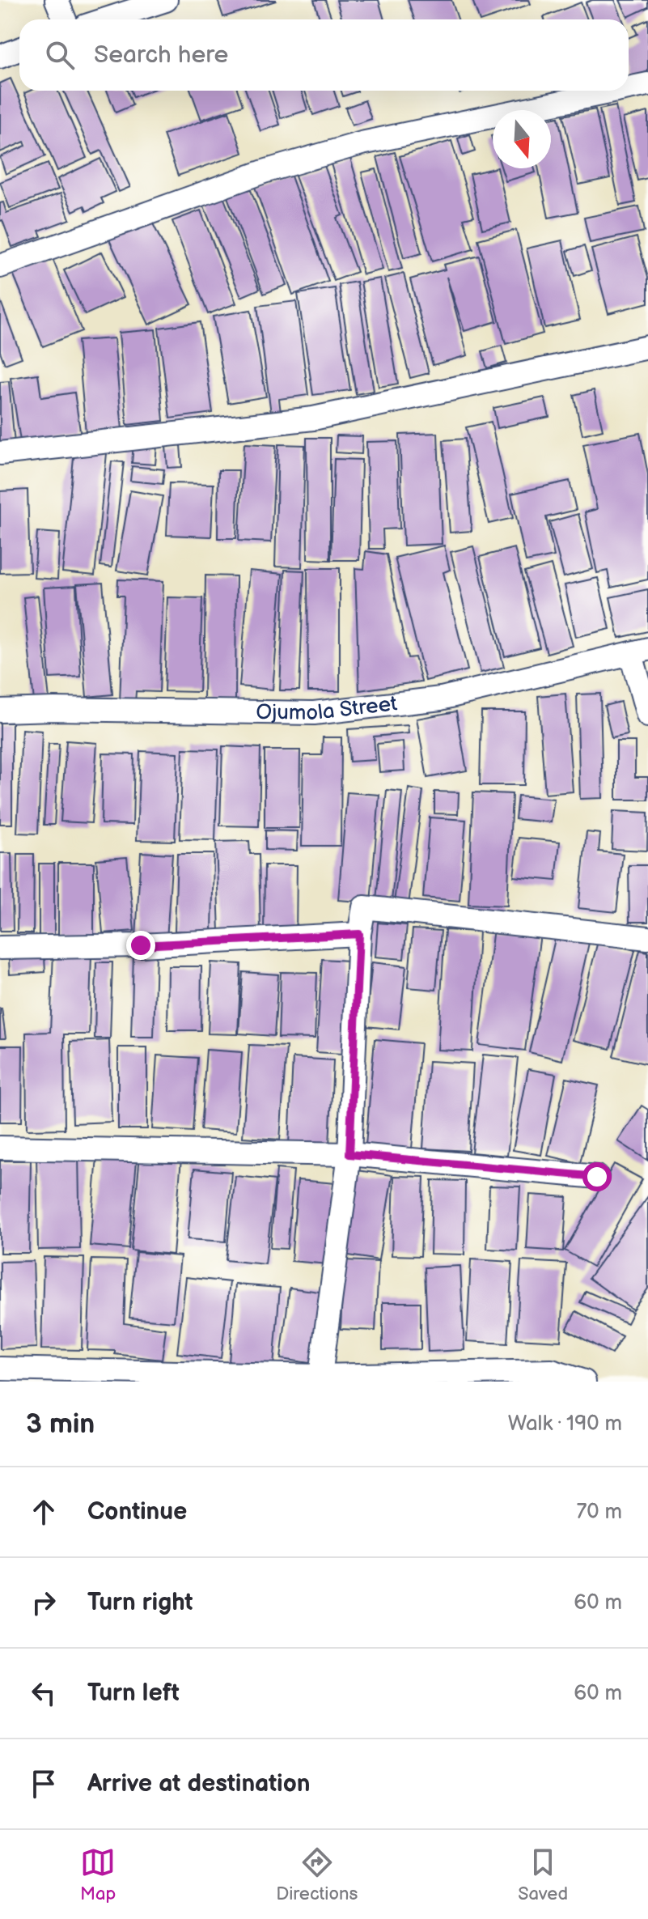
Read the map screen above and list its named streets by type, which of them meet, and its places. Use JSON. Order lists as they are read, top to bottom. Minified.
{"streets":{"street":["Ojumola Street"]},"north":"bottom","page":{"search":"Search here","heading":["3 min","Walk · 190 m"],"list":[["Continue","70 m"],["Turn right","60 m"],["Turn left","60 m"],"Arrive at destination"],"nav":["Map","Directions","Saved"]}}
